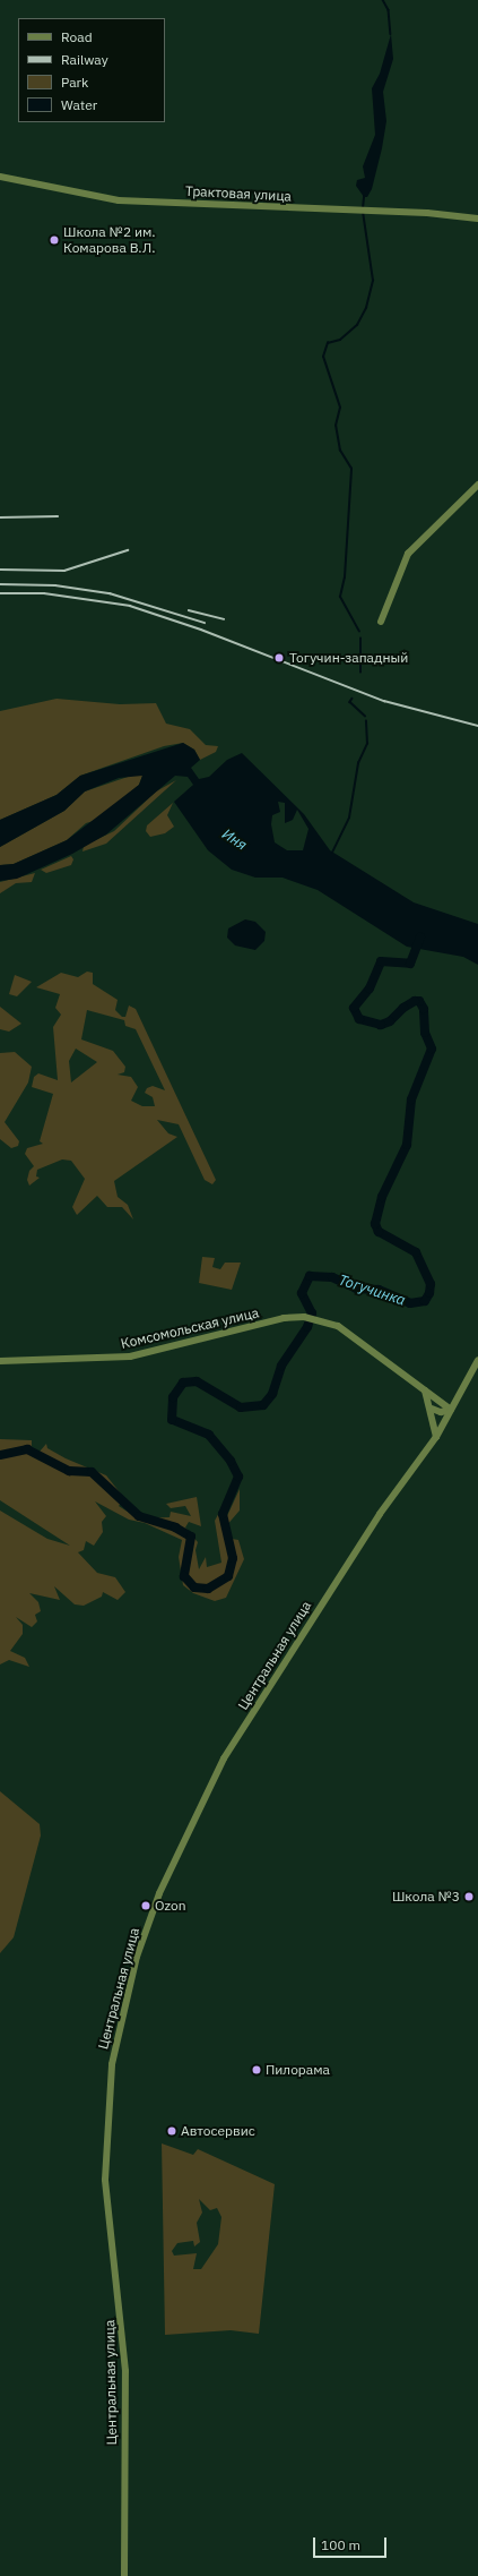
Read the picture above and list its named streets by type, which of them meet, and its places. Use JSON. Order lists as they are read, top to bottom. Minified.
{"streets":{"main road":["Трактовая улица","Комсомольская улица","Центральная улица"]},"crossings":[["Комсомольская улица","Центральная улица"]],"water":["Иня","Тогучинка"],"places":["Школа №2 им. Комарова В.Л.","Тогучин-западный","Школа №3","Ozon","Пилорама","Автосервис"],"legend":["Road","Railway","Park","Water"],"scale_bar":"100 m"}
